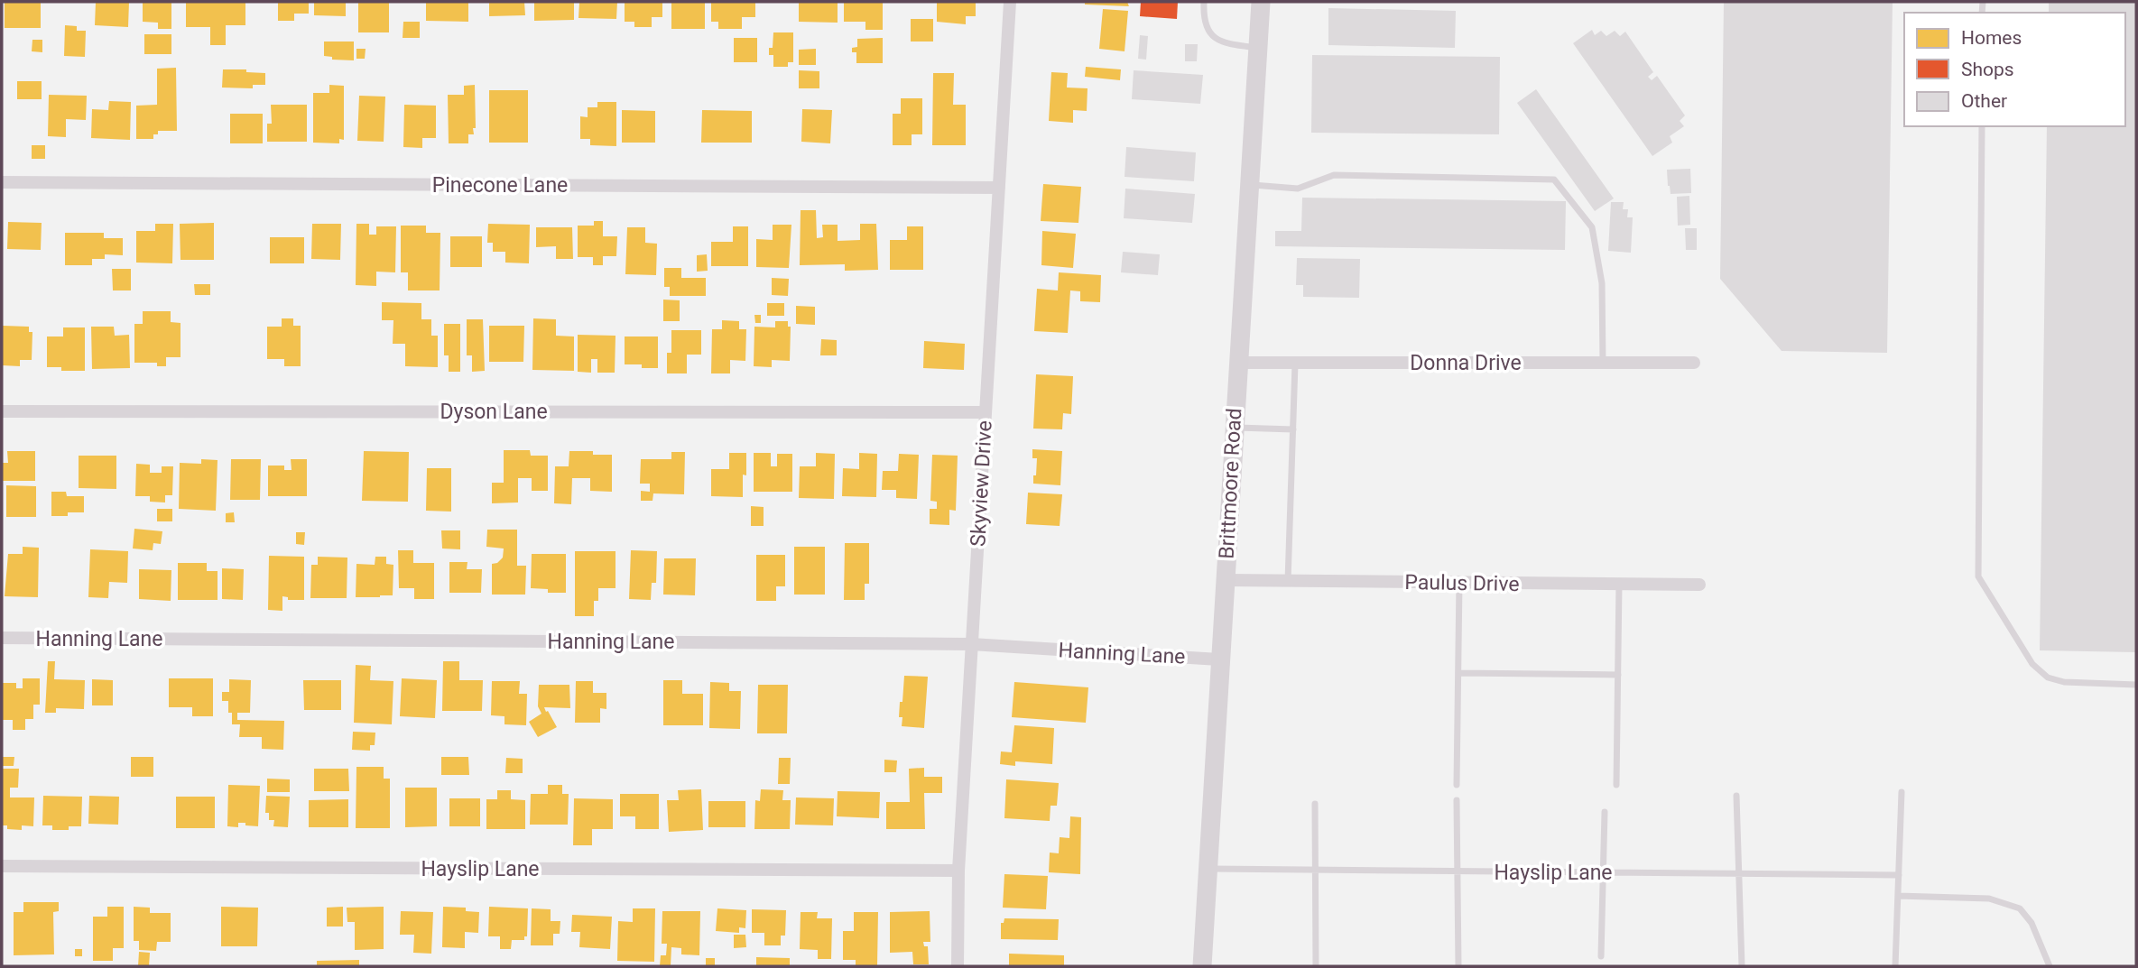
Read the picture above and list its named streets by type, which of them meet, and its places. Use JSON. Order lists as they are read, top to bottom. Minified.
{"streets":{"main road":["Brittmoore Road"],"street":["Pinecone Lane","Donna Drive","Dyson Lane","Skyview Drive","Paulus Drive","Hanning Lane","Hayslip Lane"]},"crossings":[["Pinecone Lane","Skyview Drive"],["Donna Drive","Brittmoore Road"],["Dyson Lane","Skyview Drive"],["Skyview Drive","Hanning Lane"],["Skyview Drive","Hayslip Lane"],["Brittmoore Road","Paulus Drive"],["Brittmoore Road","Hanning Lane"],["Brittmoore Road","Hayslip Lane"]],"legend":["Homes","Shops","Other"]}
